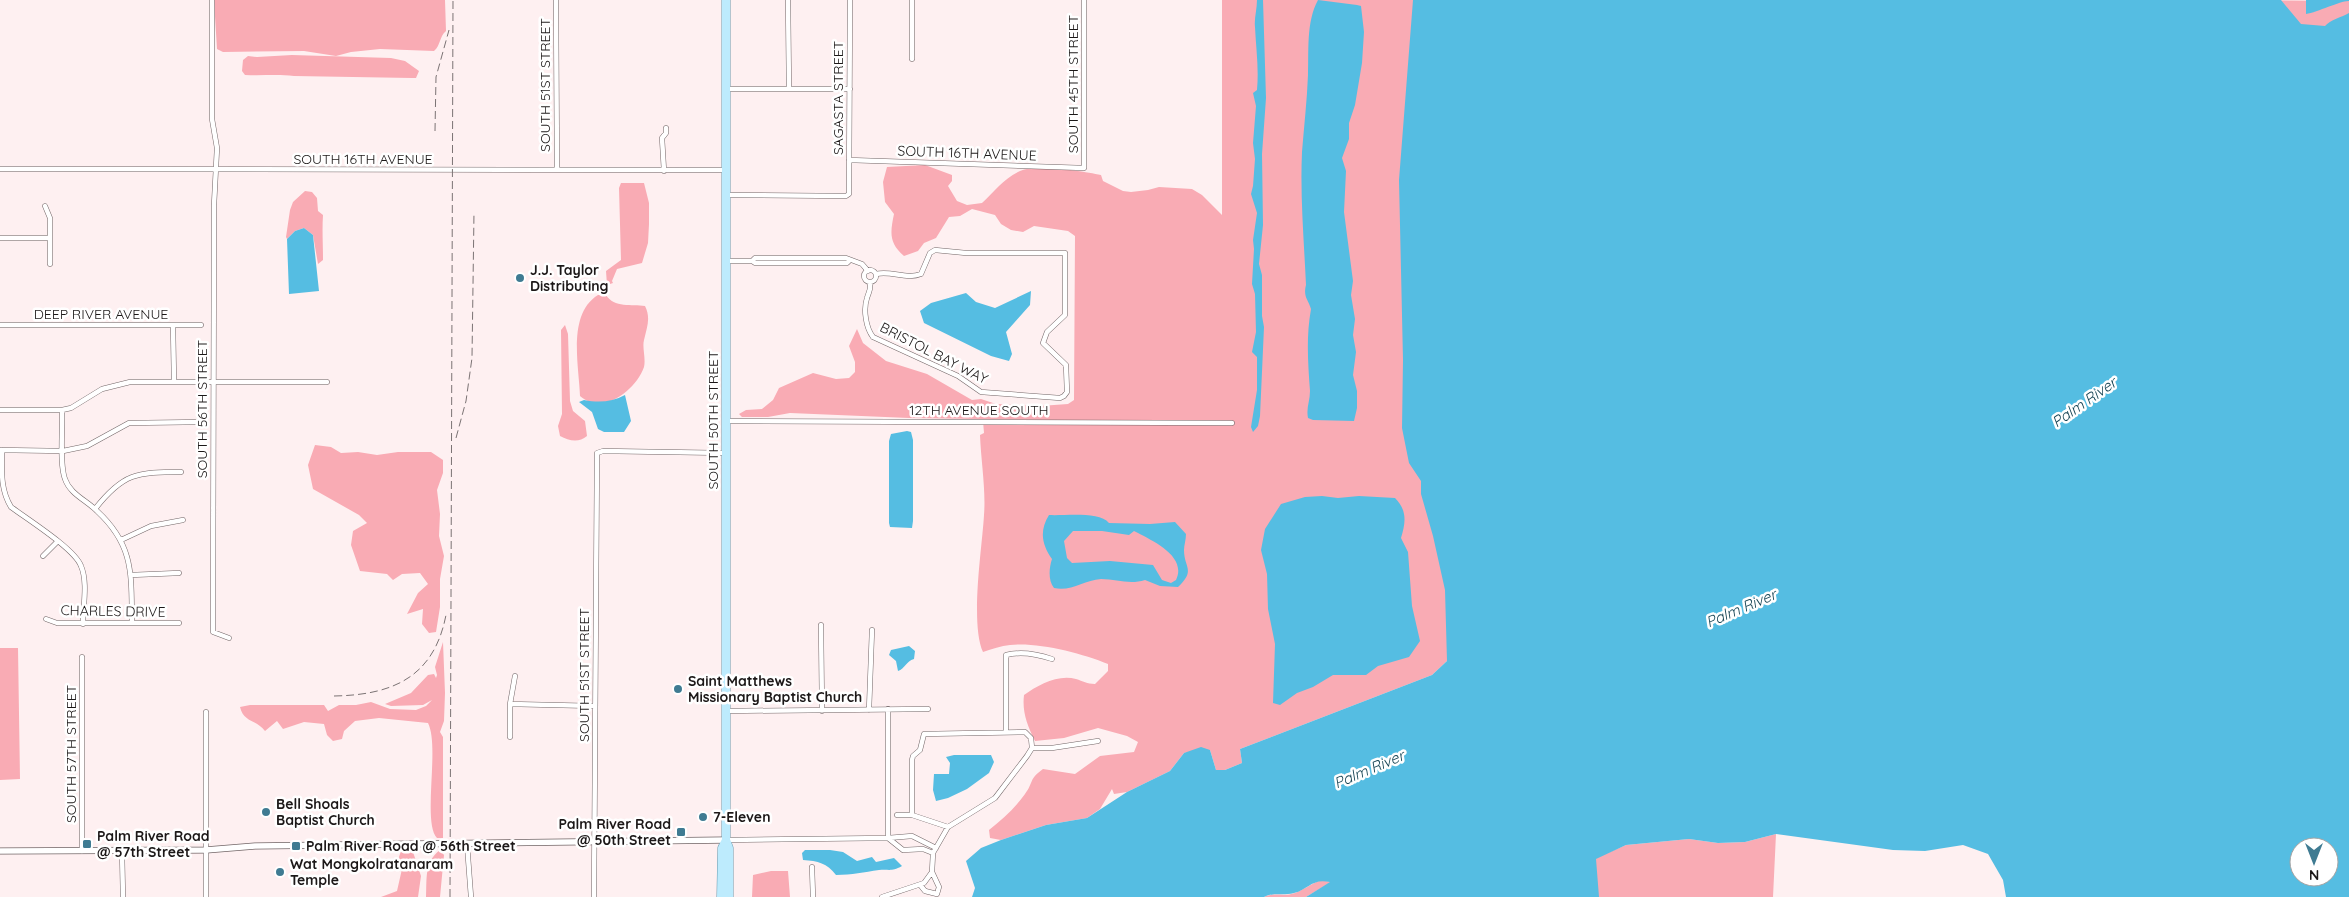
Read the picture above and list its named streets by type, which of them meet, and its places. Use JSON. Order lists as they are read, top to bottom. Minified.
{"streets":{"main road":["SOUTH 50TH STREET"],"street":["SOUTH 45TH STREET","SOUTH 51ST STREET","SAGASTA STREET","SOUTH 16TH AVENUE","DEEP RIVER AVENUE","BRISTOL BAY WAY","SOUTH 56TH STREET","12TH AVENUE SOUTH","CHARLES DRIVE","SOUTH 57TH STREET"]},"crossings":[["SOUTH 45TH STREET","SOUTH 16TH AVENUE"],["SOUTH 51ST STREET","SOUTH 16TH AVENUE"],["SOUTH 51ST STREET","SOUTH 50TH STREET"],["SAGASTA STREET","SOUTH 16TH AVENUE"],["SAGASTA STREET","SOUTH 50TH STREET"],["SOUTH 16TH AVENUE","SOUTH 56TH STREET"],["SOUTH 16TH AVENUE","SOUTH 50TH STREET"],["12TH AVENUE SOUTH","SOUTH 50TH STREET"]],"water":["Palm River"],"places":{"other":["J.J. Taylor Distributing","Saint Matthews Missionary Baptist Church","Bell Shoals Baptist Church","7-Eleven","Wat Mongkolratanaram Temple"],"transit":["Palm River Road @ 50th Street","Palm River Road @ 57th Street","Palm River Road @ 56th Street"]},"north":"bottom"}
